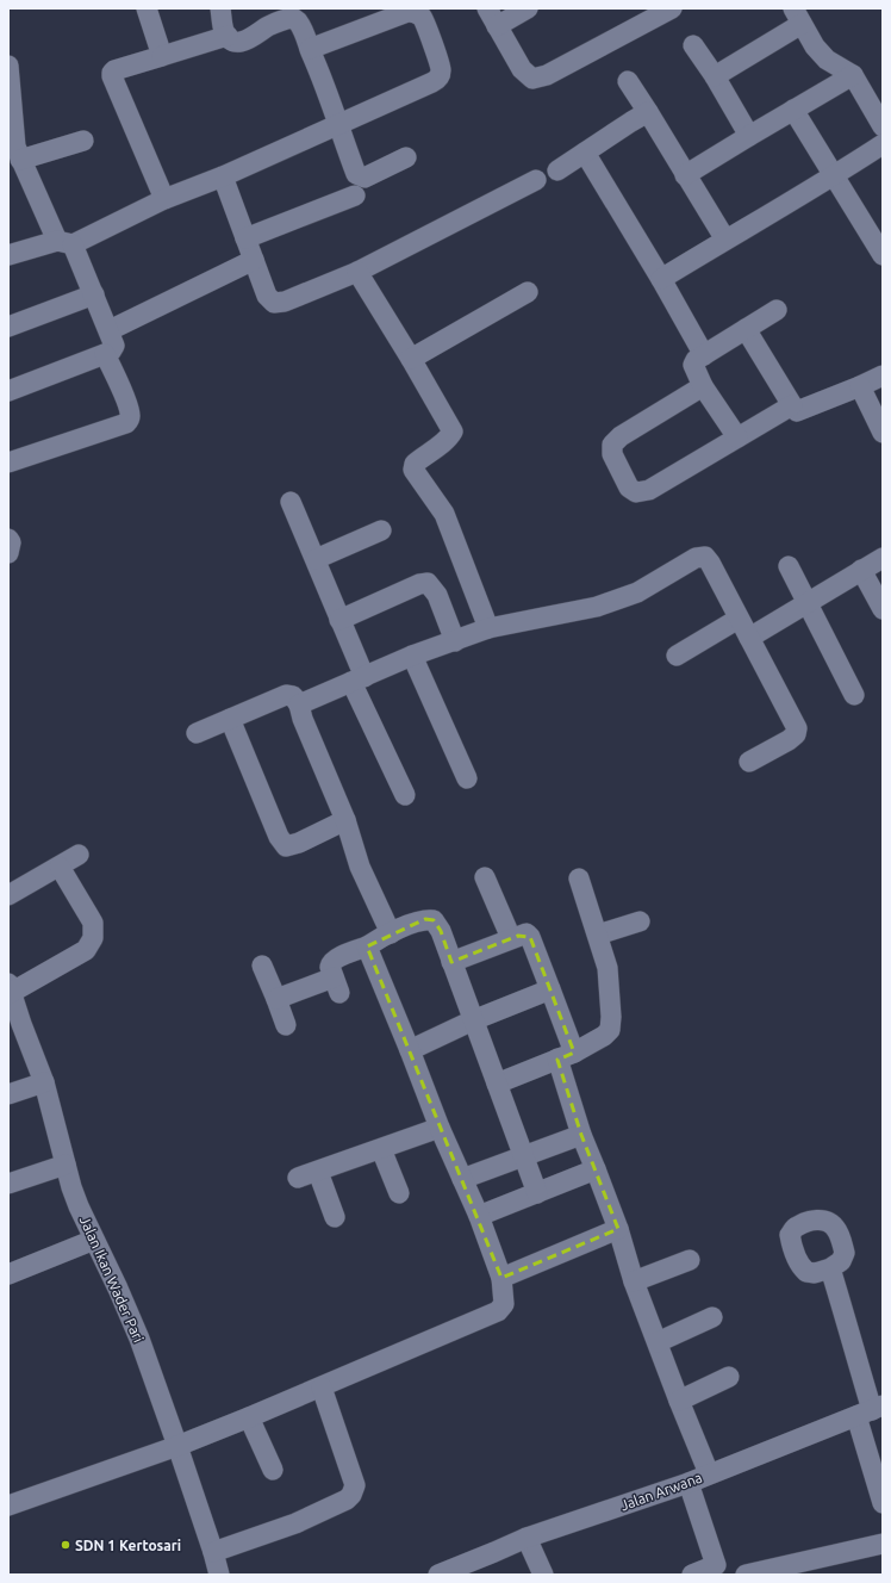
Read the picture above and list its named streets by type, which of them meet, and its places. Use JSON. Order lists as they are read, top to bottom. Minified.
{"streets":{"street":["Jalan Ikan Wader Pari","Jalan Arwana"]},"places":["SDN 1 Kertosari"]}
